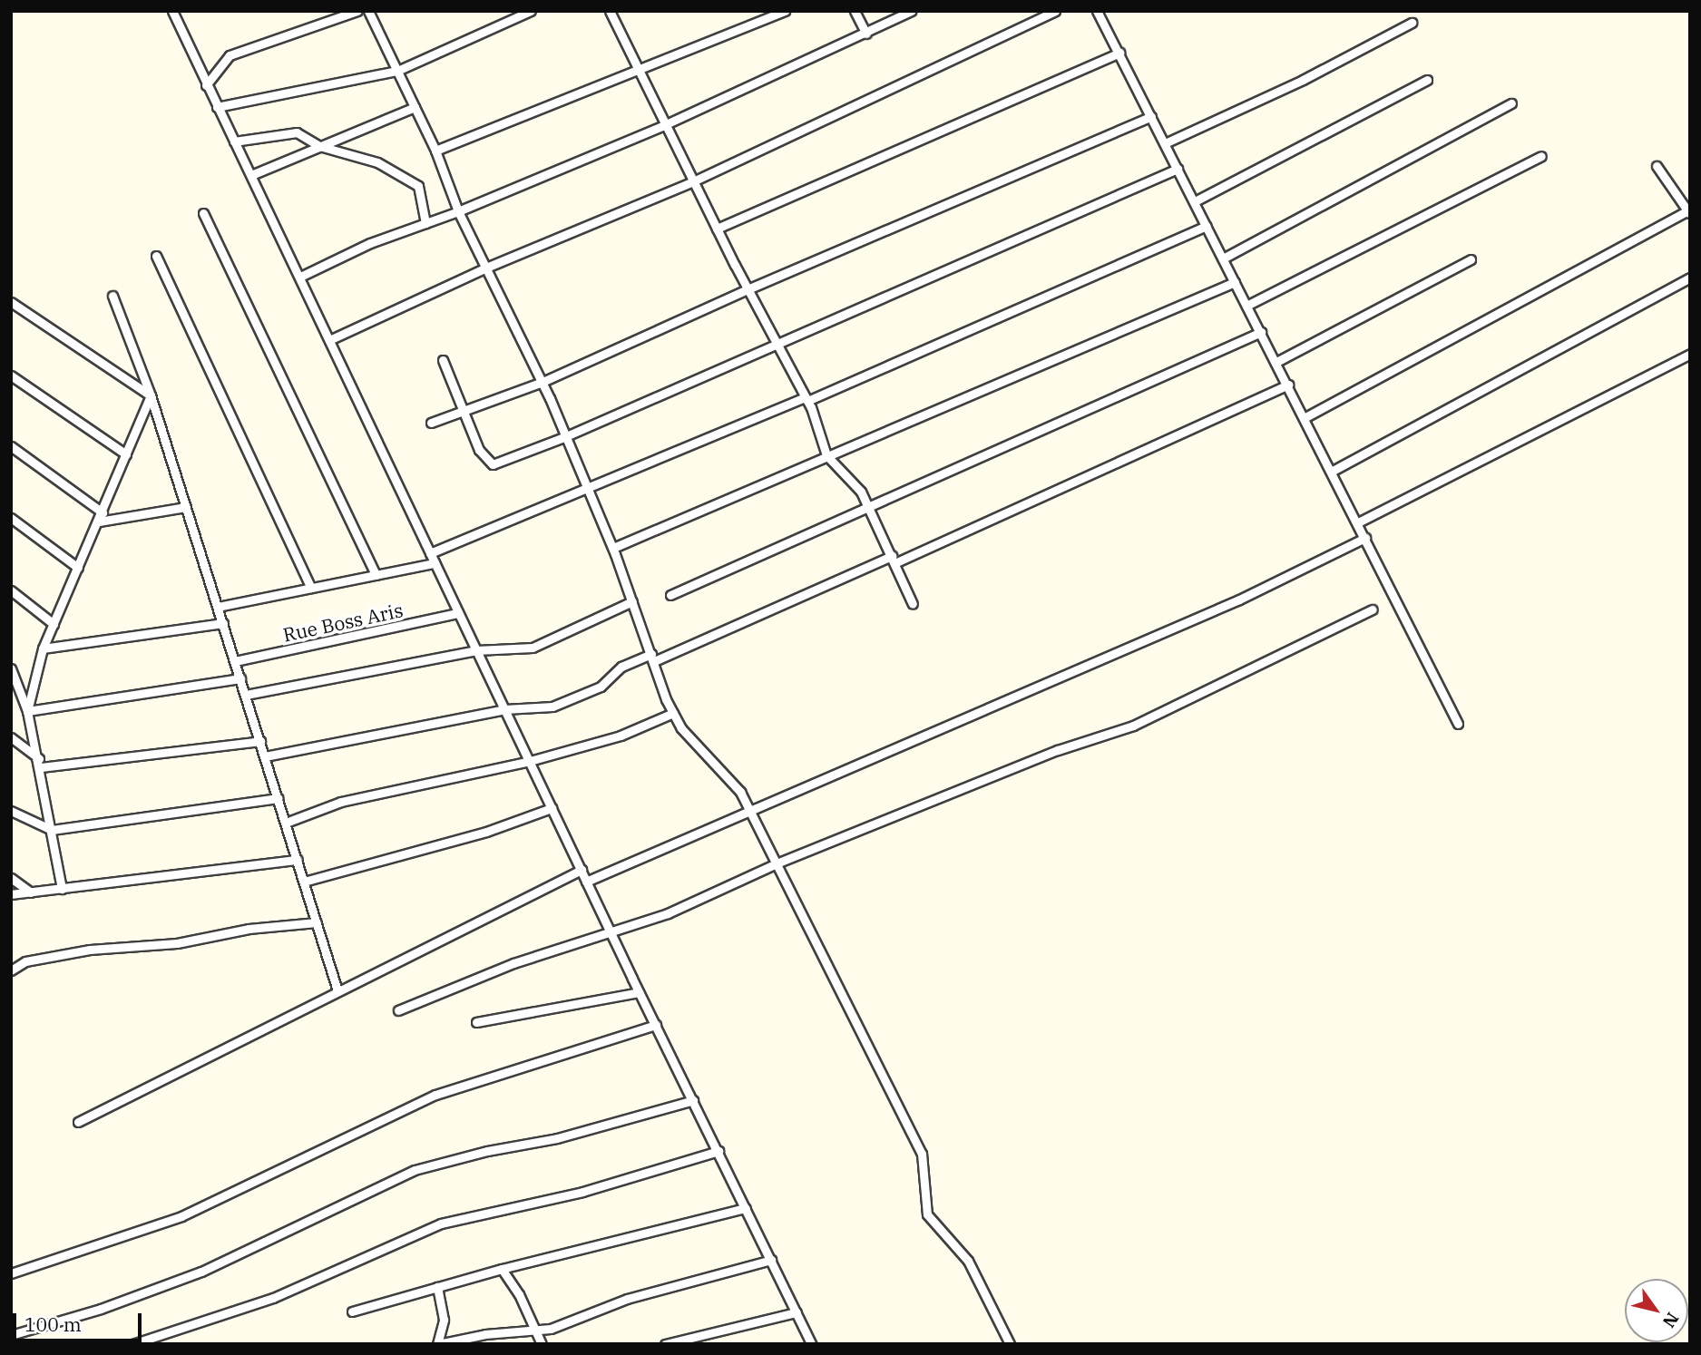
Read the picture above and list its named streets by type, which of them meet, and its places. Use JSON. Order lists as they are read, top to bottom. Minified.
{"streets":{"street":["Rue Boss Aris"]},"scale_bar":"100 m","north":"bottom right"}
